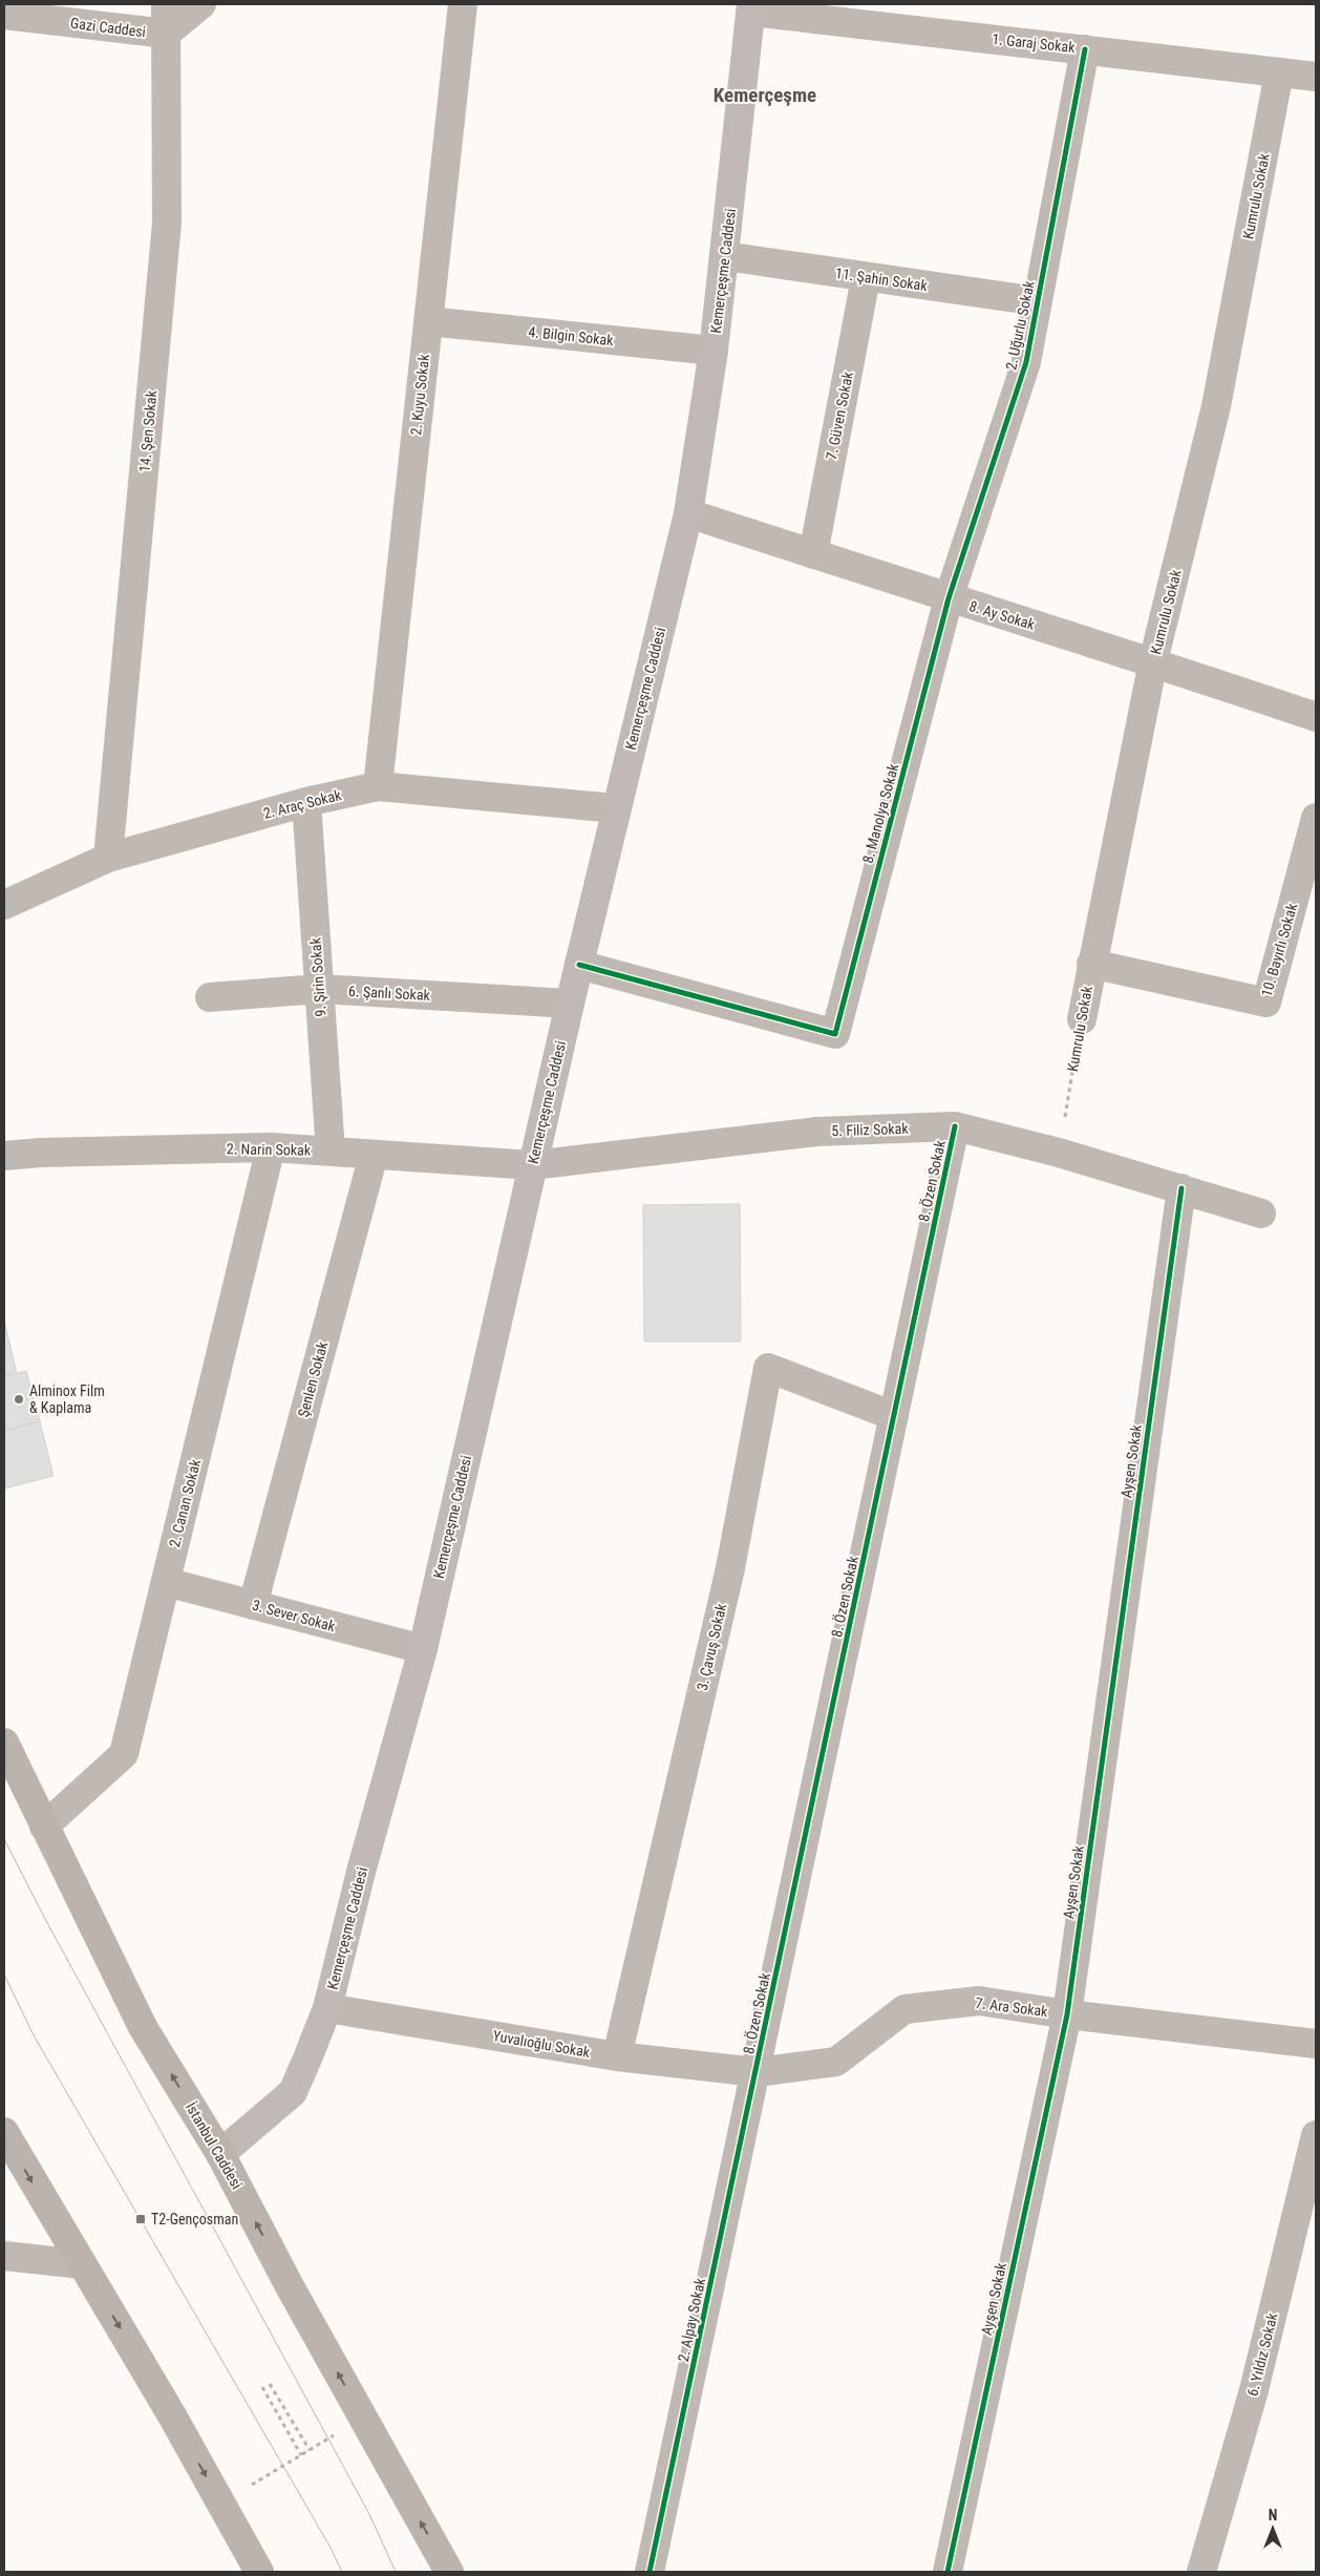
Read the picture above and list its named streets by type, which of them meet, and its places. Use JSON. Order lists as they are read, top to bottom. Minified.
{"streets":{"highway":["İstanbul Caddesi"],"main road":["Kemerçeşme Caddesi"],"street":["Gazi Caddesi","1. Garaj Sokak","Kumrulu Sokak","11. Şahin Sokak","2. Uğurlu Sokak","4. Bilgin Sokak","2. Kuyu Sokak","7. Güven Sokak","14. Şen Sokak","8. Ay Sokak","2. Araç Sokak","8. Manolya Sokak","10. Bayırlı Sokak","9. Şirin Sokak","6. Şanlı Sokak","5. Filiz Sokak","2. Narin Sokak","8. Özen Sokak","Şenlen Sokak","Ayşen Sokak","2. Canan Sokak","3. Sever Sokak","3. Çavuş Sokak","7. Ara Sokak","Yuvalıoğlu Sokak","2. Alpay Sokak","6. Yıldız Sokak"]},"crossings":[["Gazi Caddesi","14. Şen Sokak"],["1. Garaj Sokak","Kumrulu Sokak"],["1. Garaj Sokak","Kemerçeşme Caddesi"],["1. Garaj Sokak","2. Uğurlu Sokak"],["Kumrulu Sokak","8. Ay Sokak"],["Kumrulu Sokak","10. Bayırlı Sokak"],["Kumrulu Sokak","5. Filiz Sokak"],["Kemerçeşme Caddesi","11. Şahin Sokak"],["Kemerçeşme Caddesi","4. Bilgin Sokak"],["Kemerçeşme Caddesi","8. Ay Sokak"],["Kemerçeşme Caddesi","2. Araç Sokak"],["Kemerçeşme Caddesi","8. Manolya Sokak"],["Kemerçeşme Caddesi","6. Şanlı Sokak"],["Kemerçeşme Caddesi","5. Filiz Sokak"],["Kemerçeşme Caddesi","2. Narin Sokak"],["Kemerçeşme Caddesi","3. Sever Sokak"],["Kemerçeşme Caddesi","Yuvalıoğlu Sokak"],["Kemerçeşme Caddesi","İstanbul Caddesi"],["11. Şahin Sokak","2. Uğurlu Sokak"],["11. Şahin Sokak","7. Güven Sokak"],["2. Uğurlu Sokak","8. Ay Sokak"],["2. Uğurlu Sokak","8. Manolya Sokak"],["4. Bilgin Sokak","2. Kuyu Sokak"],["2. Kuyu Sokak","2. Araç Sokak"],["7. Güven Sokak","8. Ay Sokak"],["14. Şen Sokak","2. Araç Sokak"],["8. Ay Sokak","8. Manolya Sokak"],["2. Araç Sokak","9. Şirin Sokak"],["9. Şirin Sokak","6. Şanlı Sokak"],["9. Şirin Sokak","2. Narin Sokak"],["5. Filiz Sokak","2. Narin Sokak"],["5. Filiz Sokak","8. Özen Sokak"],["5. Filiz Sokak","Ayşen Sokak"],["2. Narin Sokak","Şenlen Sokak"],["2. Narin Sokak","2. Canan Sokak"],["8. Özen Sokak","3. Çavuş Sokak"],["8. Özen Sokak","7. Ara Sokak"],["8. Özen Sokak","Yuvalıoğlu Sokak"],["8. Özen Sokak","2. Alpay Sokak"],["Şenlen Sokak","3. Sever Sokak"],["Ayşen Sokak","7. Ara Sokak"],["2. Canan Sokak","3. Sever Sokak"],["2. Canan Sokak","İstanbul Caddesi"],["3. Çavuş Sokak","Yuvalıoğlu Sokak"],["7. Ara Sokak","Yuvalıoğlu Sokak"],["7. Ara Sokak","2. Alpay Sokak"],["Yuvalıoğlu Sokak","2. Alpay Sokak"]],"districts":["Kemerçeşme"],"places":{"other":["Alminox Film & Kaplama"],"transit":["T2-Gençosman"]},"north":"top"}
